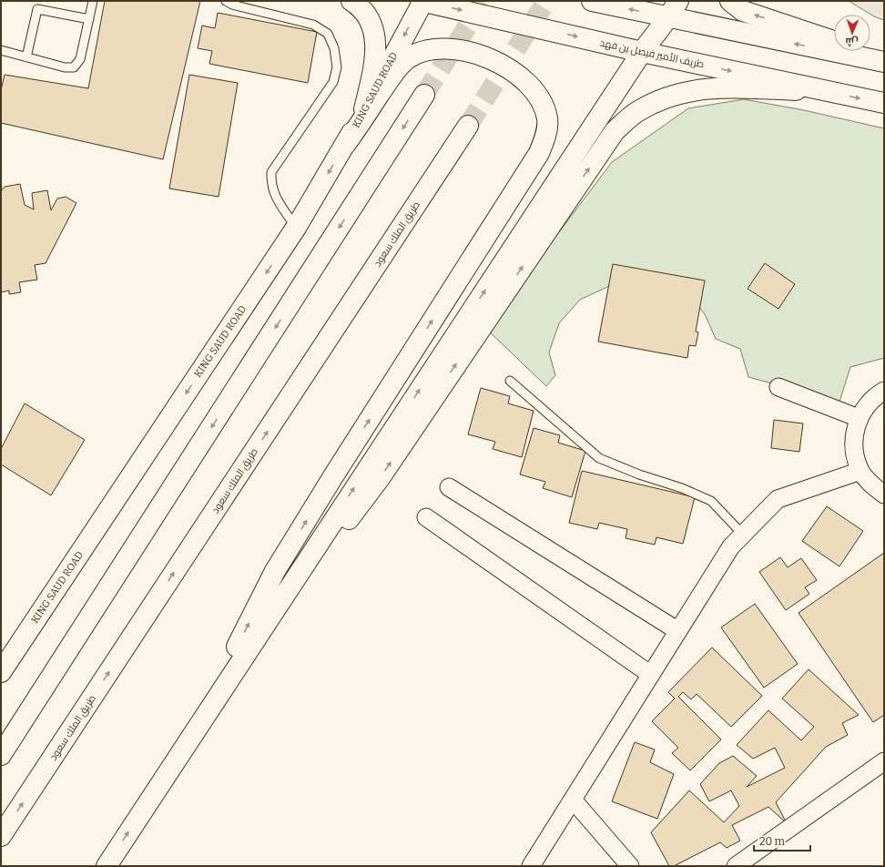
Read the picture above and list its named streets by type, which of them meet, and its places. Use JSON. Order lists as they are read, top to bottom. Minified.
{"streets":{"main road":["طريف الأمير فيصل بن فهد","KING SAUD ROAD","طريق الملك سعود"]},"crossings":[["طريف الأمير فيصل بن فهد","KING SAUD ROAD"]],"scale_bar":"20 m","north":"bottom"}
